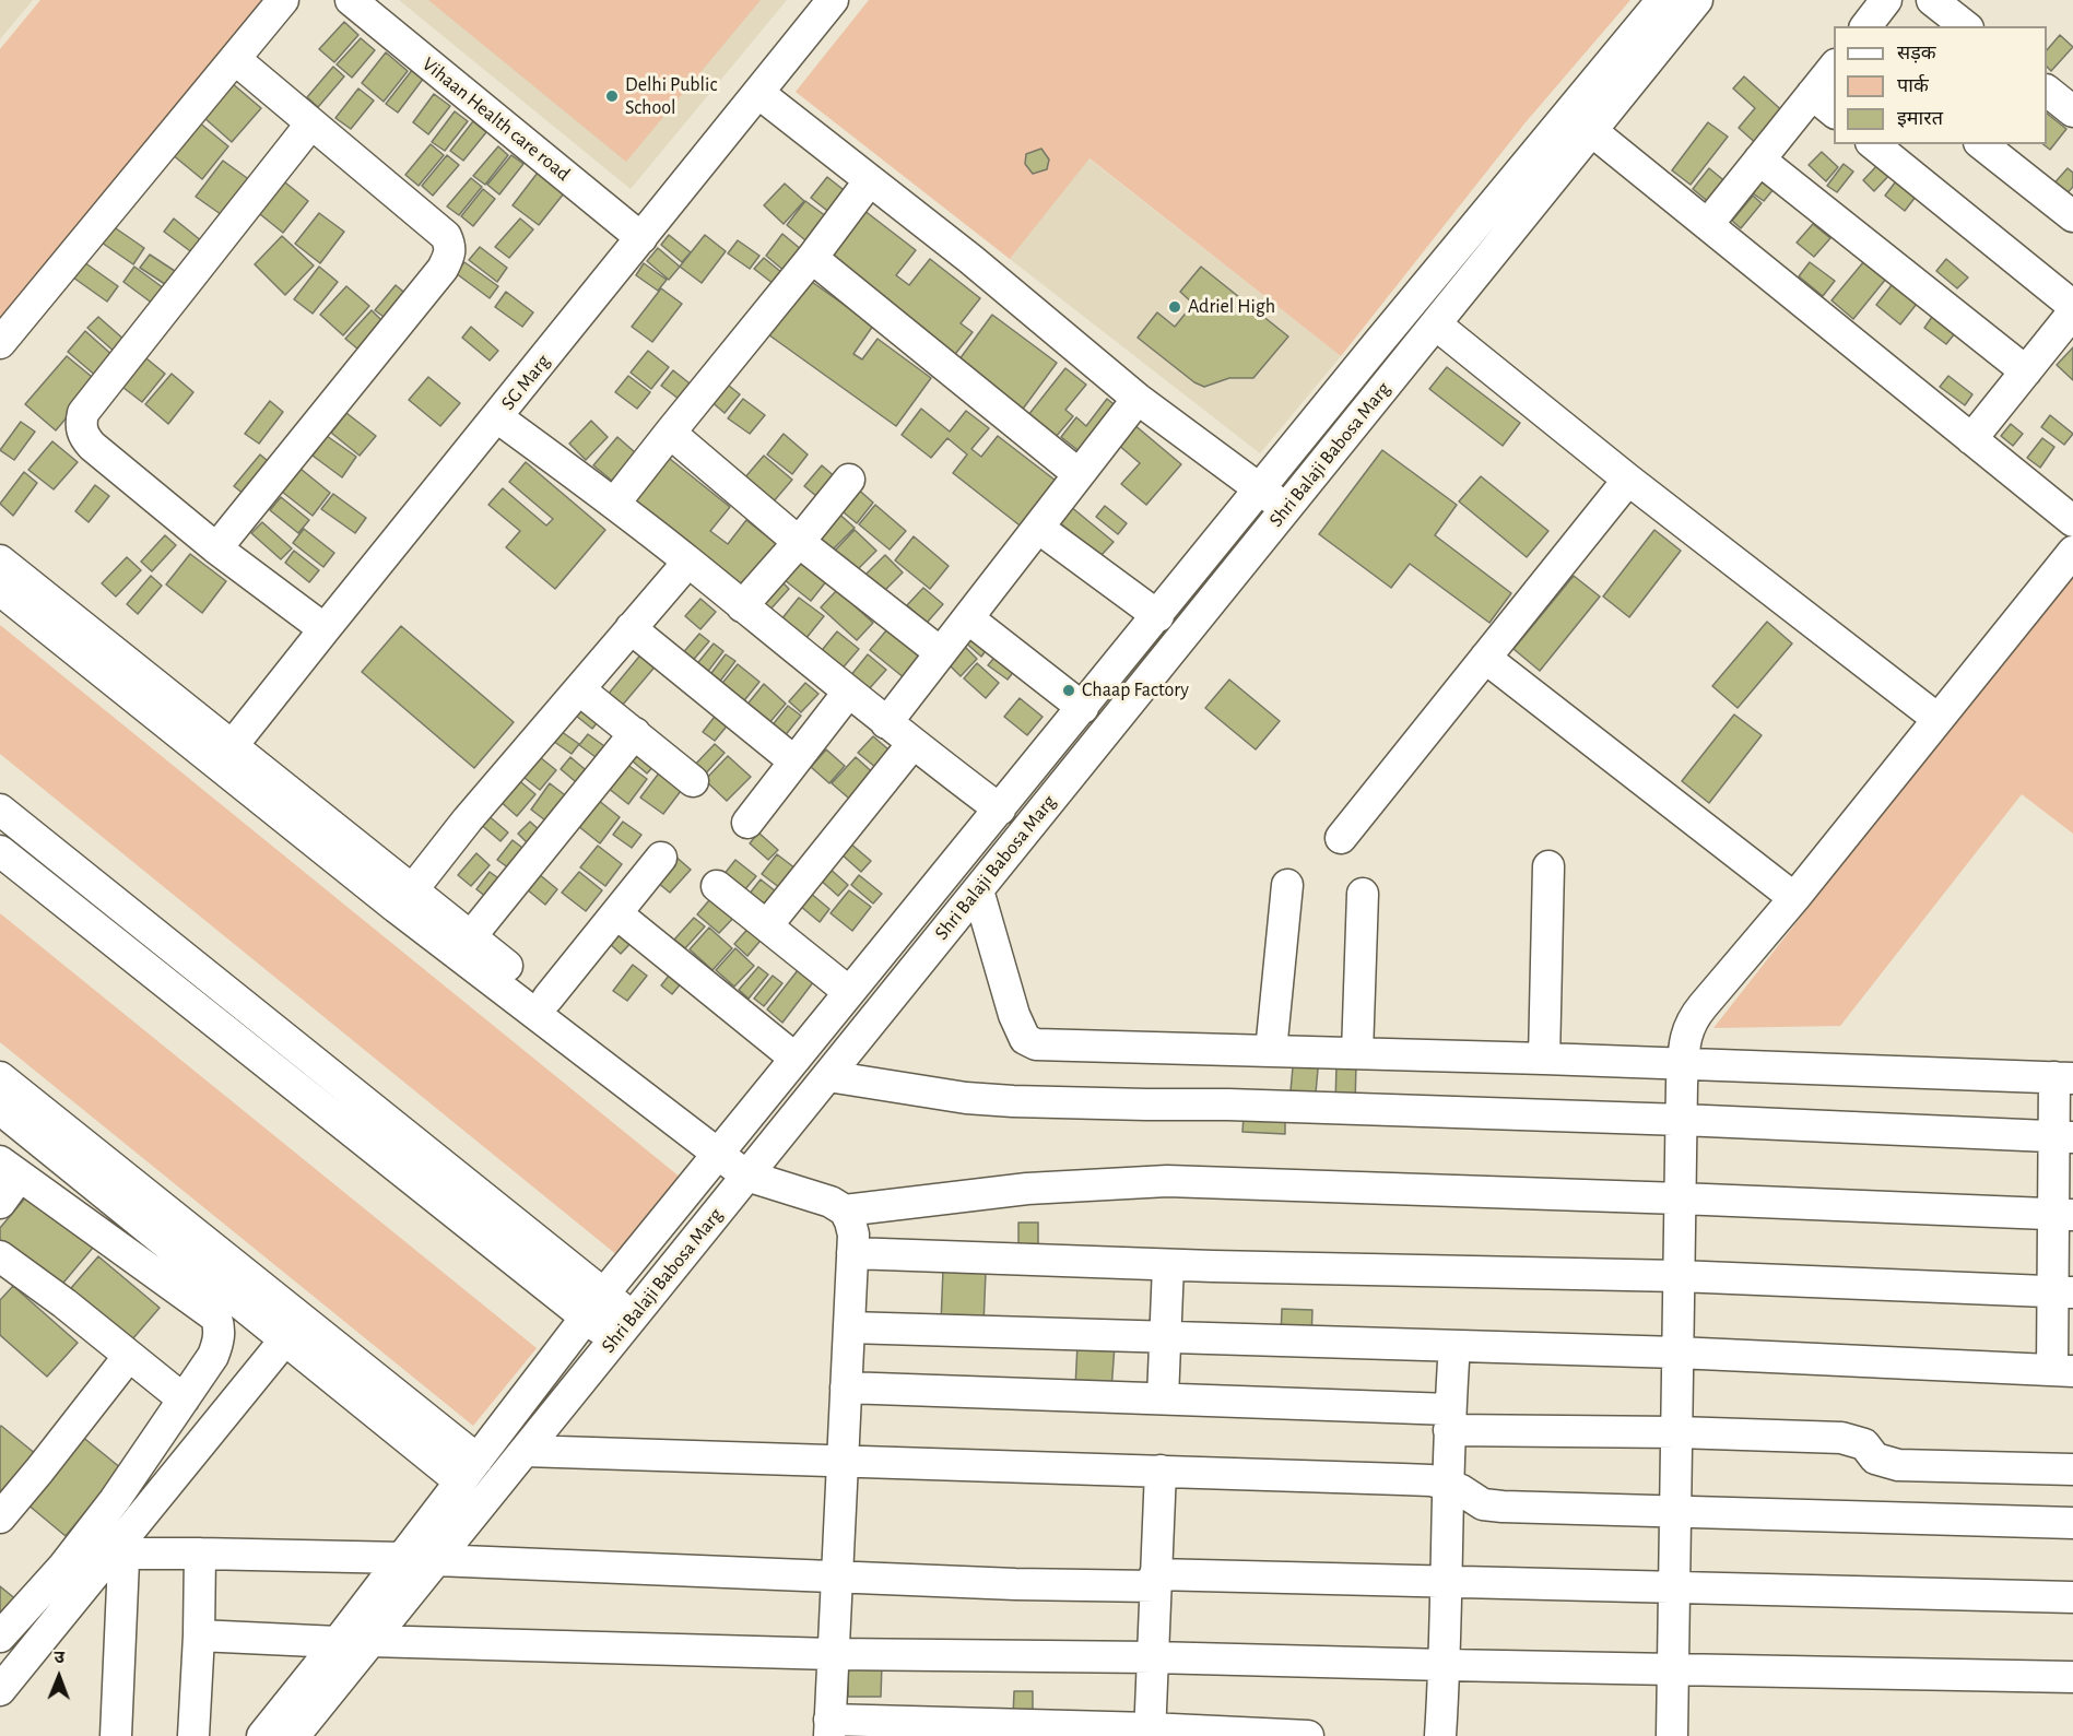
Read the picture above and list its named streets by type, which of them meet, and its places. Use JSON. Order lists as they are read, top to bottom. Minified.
{"streets":{"street":["Vihaan Health care road","SG Marg","Shri Balaji Babosa Marg"]},"crossings":[["Vihaan Health care road","SG Marg"]],"places":["Delhi Public School","Adriel High","Chaap Factory"],"legend":["सड़क","पार्क","इमारत"],"north":"top"}
